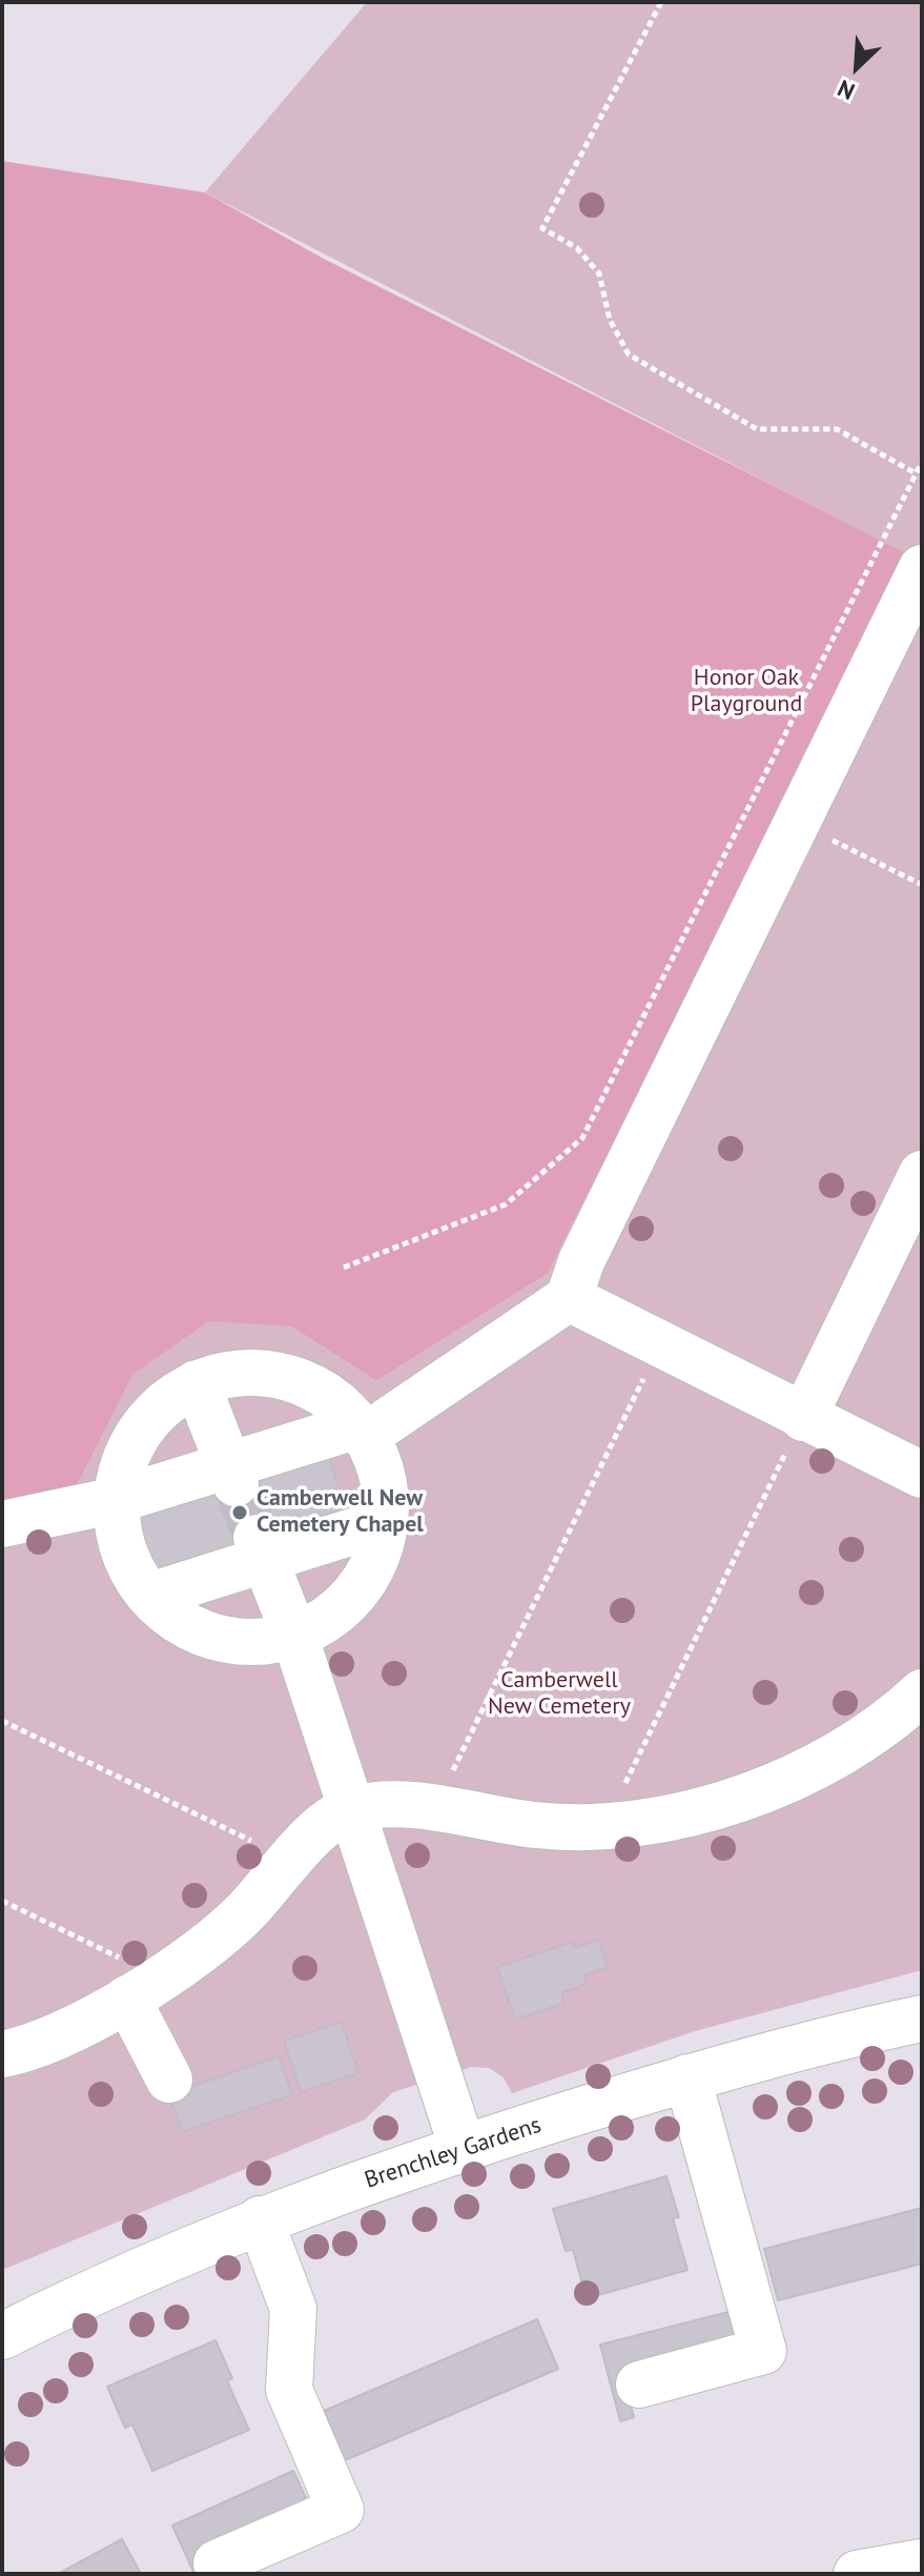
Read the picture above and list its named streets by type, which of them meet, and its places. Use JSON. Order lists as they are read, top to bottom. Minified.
{"streets":{"street":["Brenchley Gardens"]},"parks":["Honor Oak Playground","Camberwell New Cemetery"],"places":["Camberwell New Cemetery Chapel"],"north":"bottom left"}
